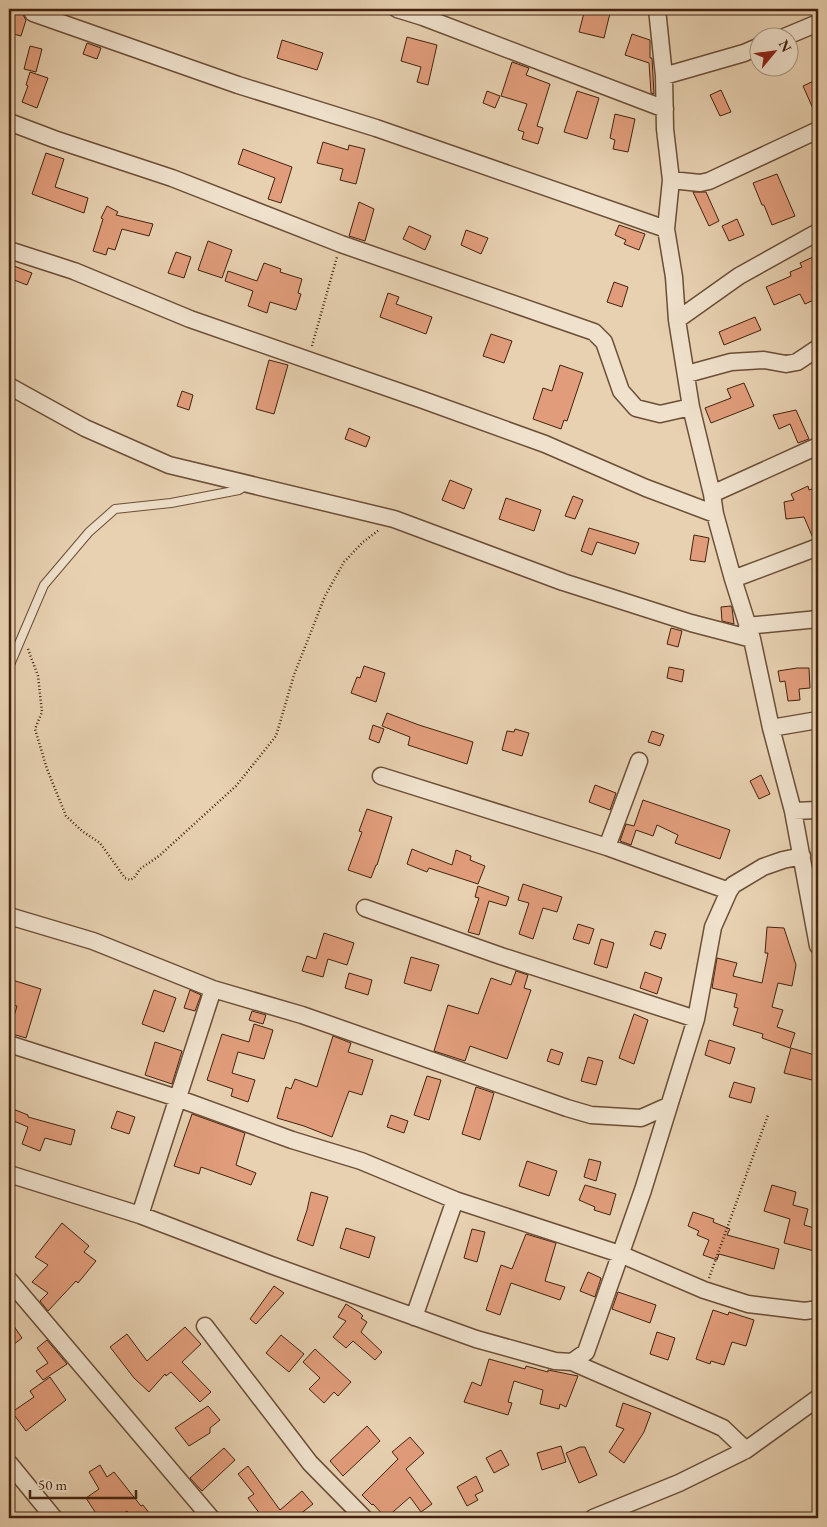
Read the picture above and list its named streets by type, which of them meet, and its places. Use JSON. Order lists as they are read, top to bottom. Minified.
{"scale_bar":"50 m","north":"top right"}
